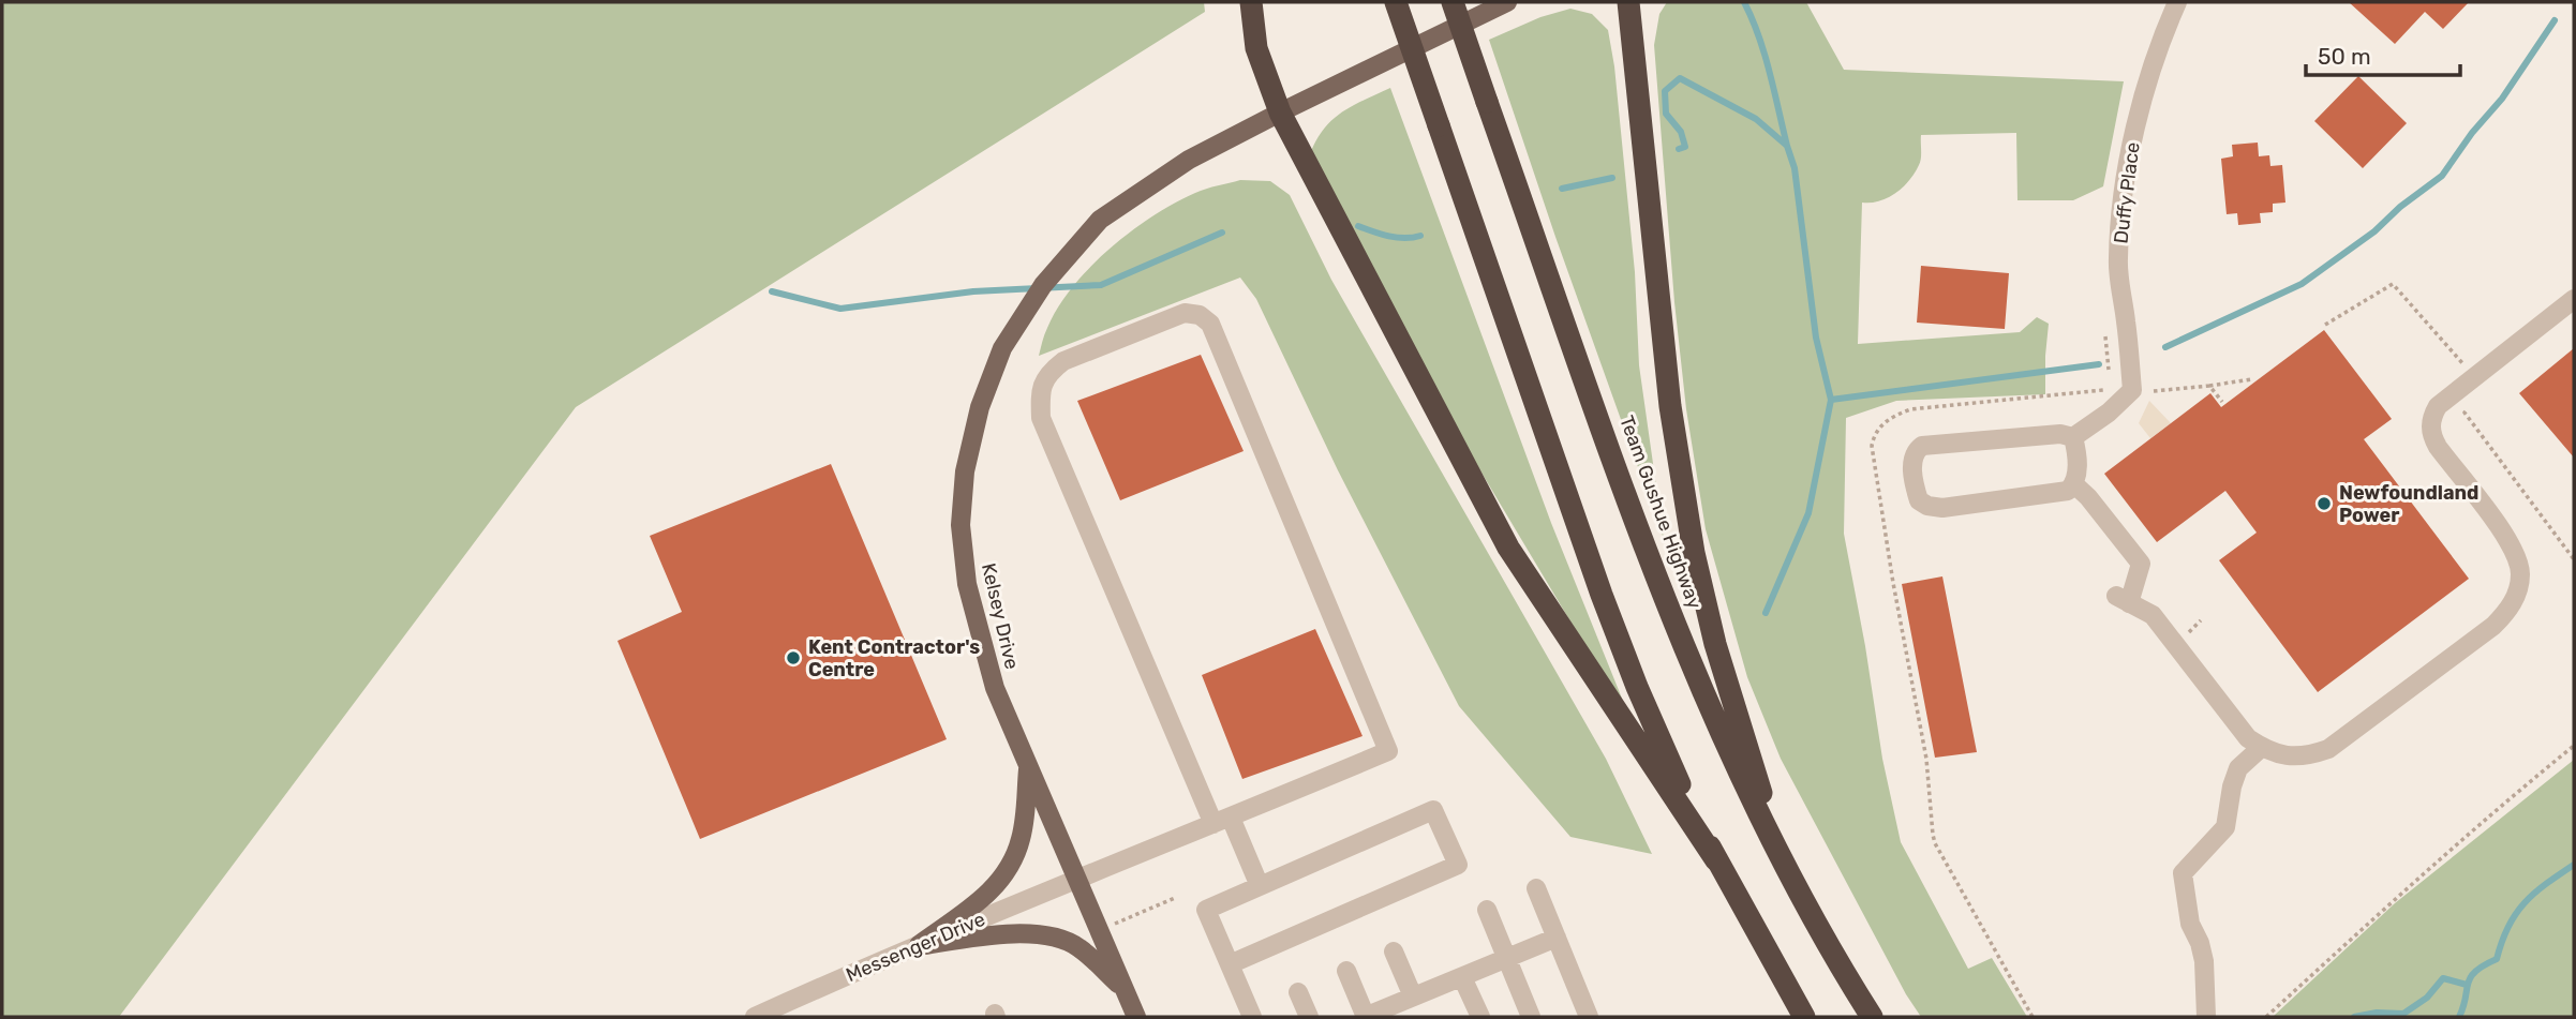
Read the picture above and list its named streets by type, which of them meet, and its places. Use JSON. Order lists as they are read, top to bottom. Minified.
{"streets":{"highway":["Team Gushue Highway"],"main road":["Kelsey Drive"],"street":["Duffy Place","Messenger Drive"]},"crossings":[["Kelsey Drive","Messenger Drive"]],"places":["Newfoundland Power","Kent Contractor's Centre"],"scale_bar":"50 m"}
